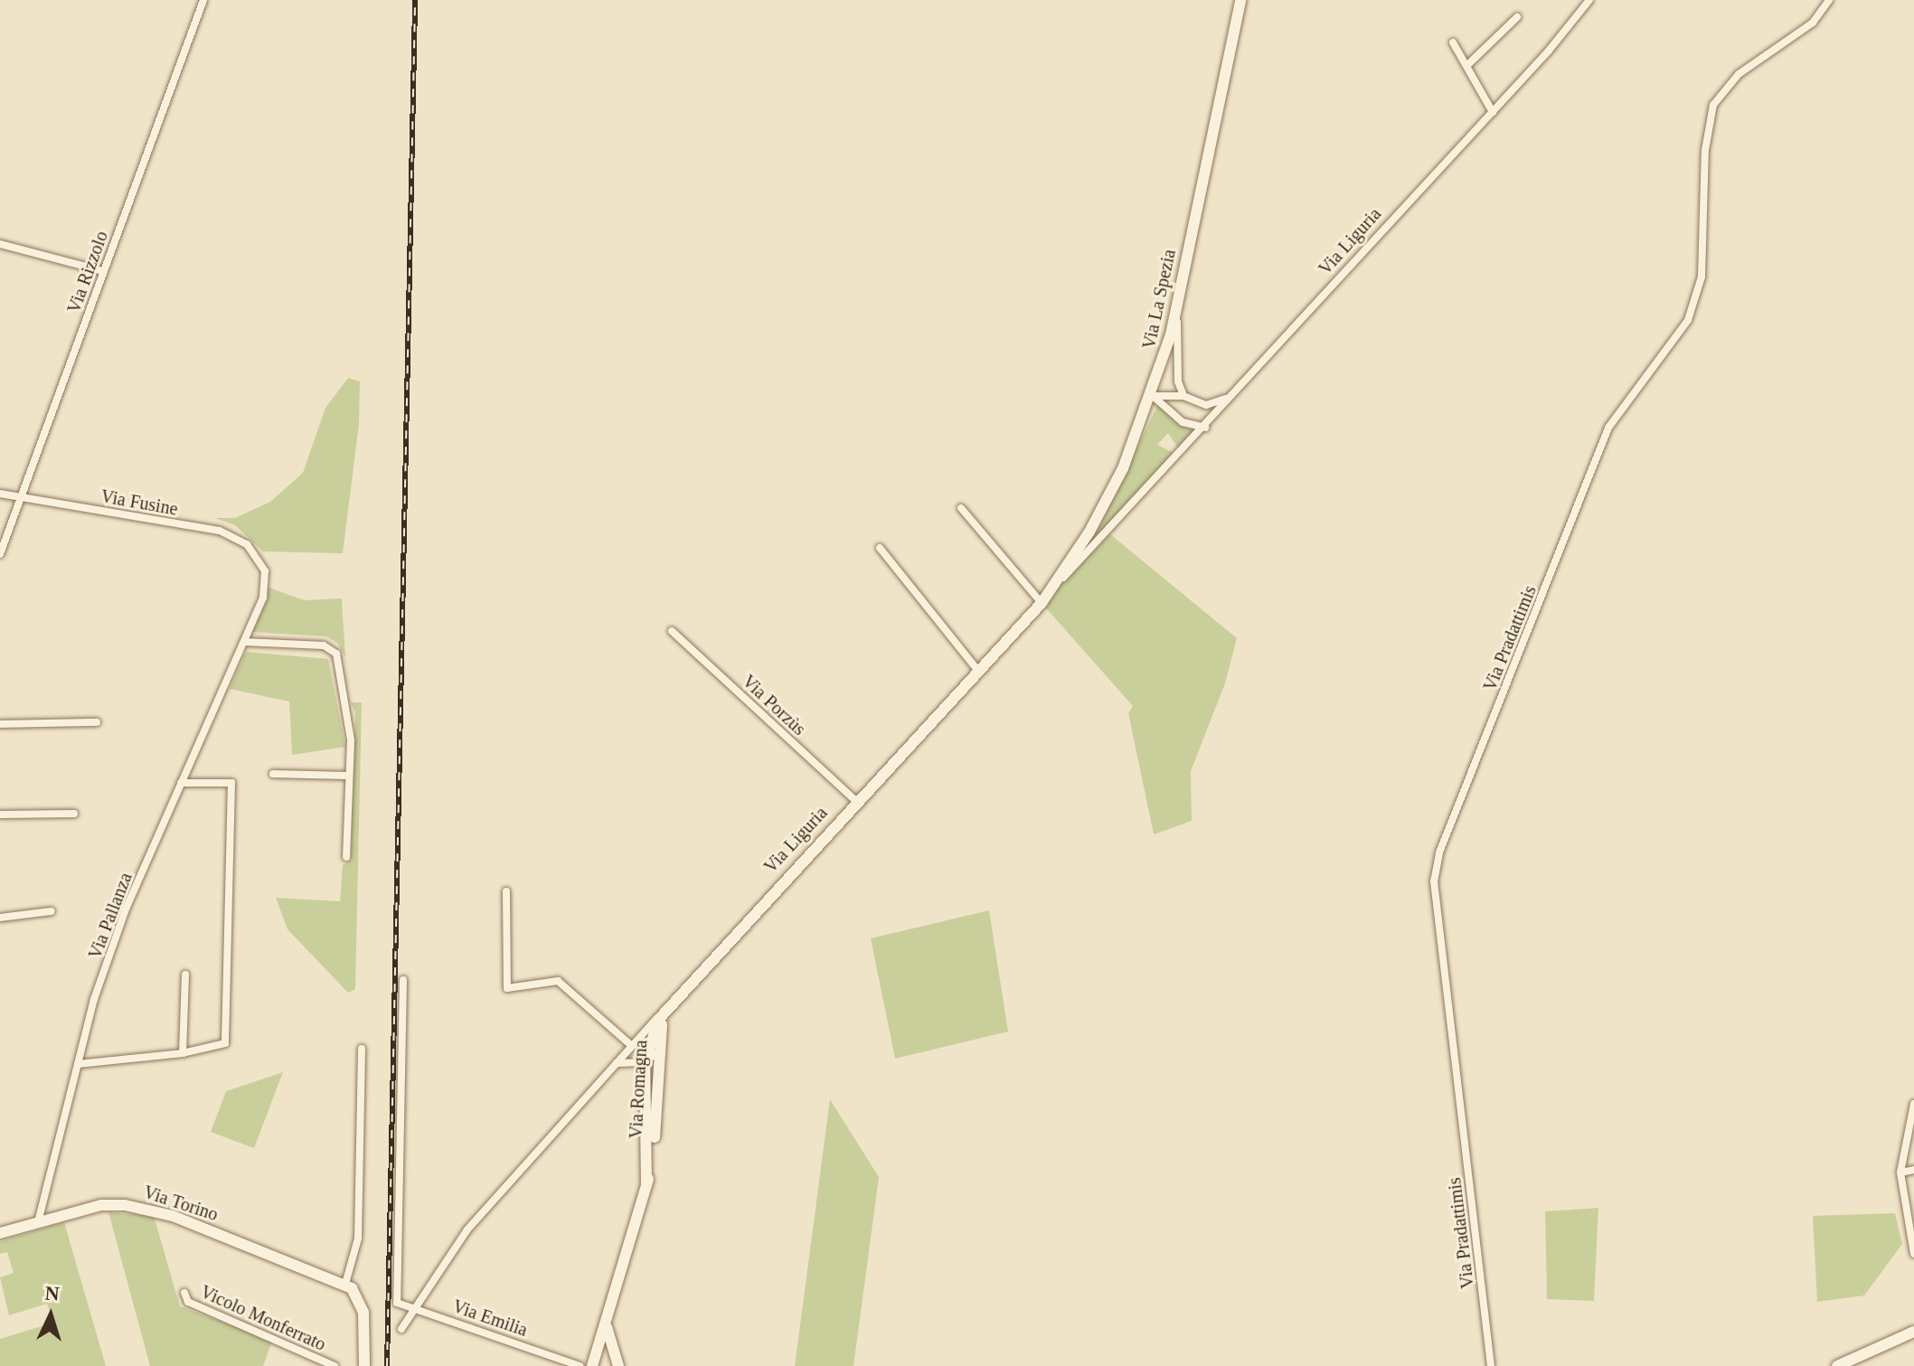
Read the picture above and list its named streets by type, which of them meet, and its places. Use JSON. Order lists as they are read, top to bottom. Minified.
{"streets":{"main road":["Via Liguria","Via La Spezia","Via Romagna","Via Torino"],"street":["Via Rizzolo","Via Fusine","Via Pradattimis","Via Porzùs","Via Pallanza","Vicolo Monferrato","Via Emilia"]},"crossings":[["Via Liguria","Via La Spezia"],["Via Liguria","Via Porzùs"],["Via Liguria","Via Romagna"],["Via Liguria","Via Emilia"],["Via Rizzolo","Via Fusine"],["Via Fusine","Via Pallanza"],["Via Pallanza","Via Torino"]],"north":"top"}
